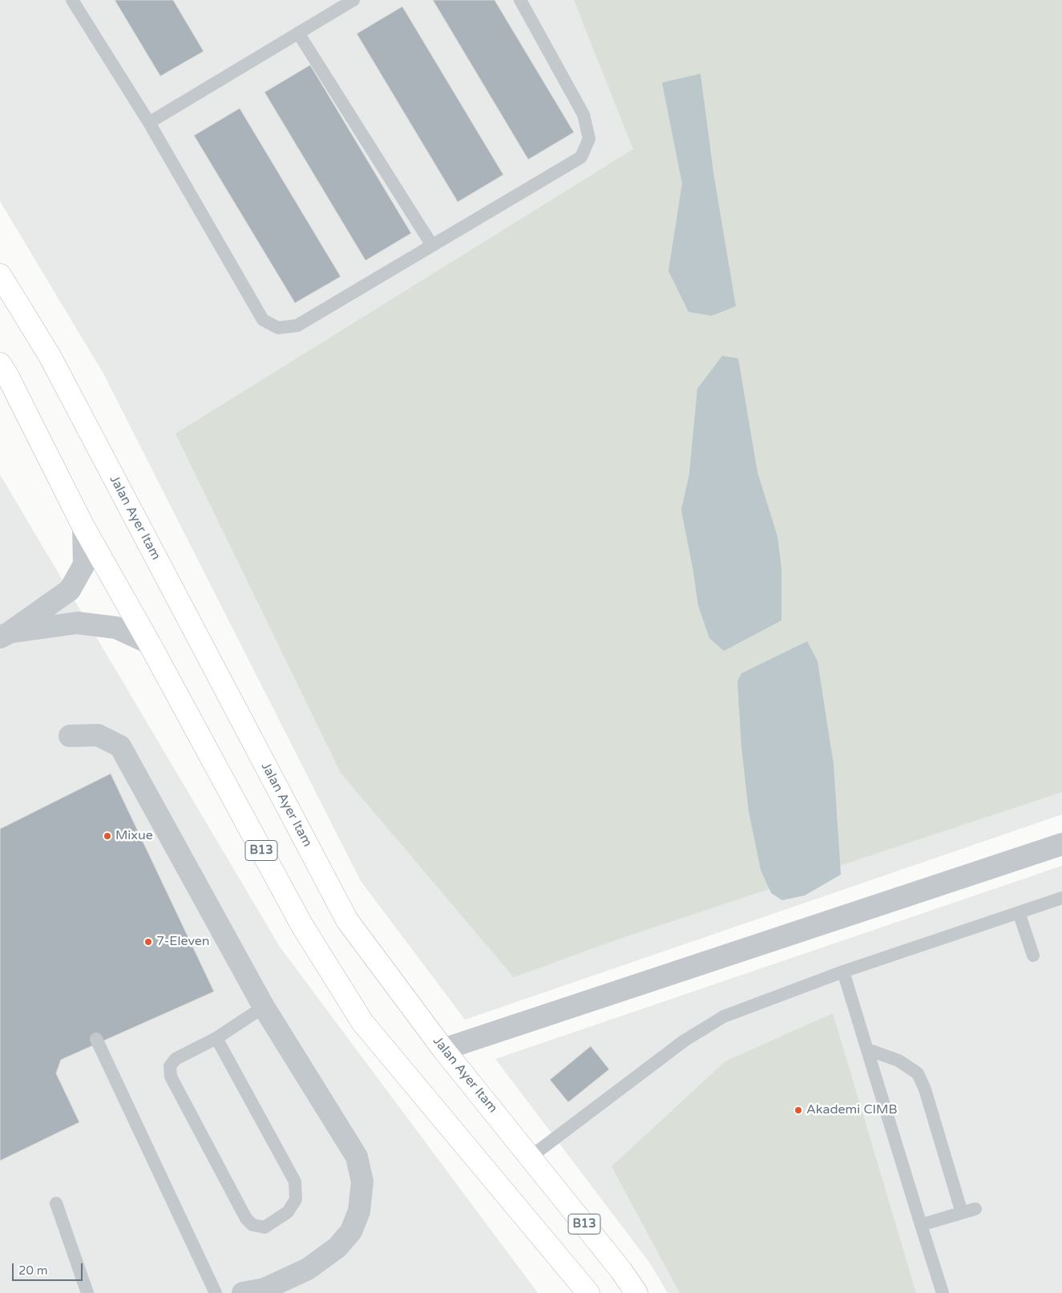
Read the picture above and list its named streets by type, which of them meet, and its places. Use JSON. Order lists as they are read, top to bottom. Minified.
{"streets":{"main road":["Jalan Ayer Itam","B13"]},"places":["Mixue","7-Eleven","Akademi CIMB"],"scale_bar":"20 m"}
